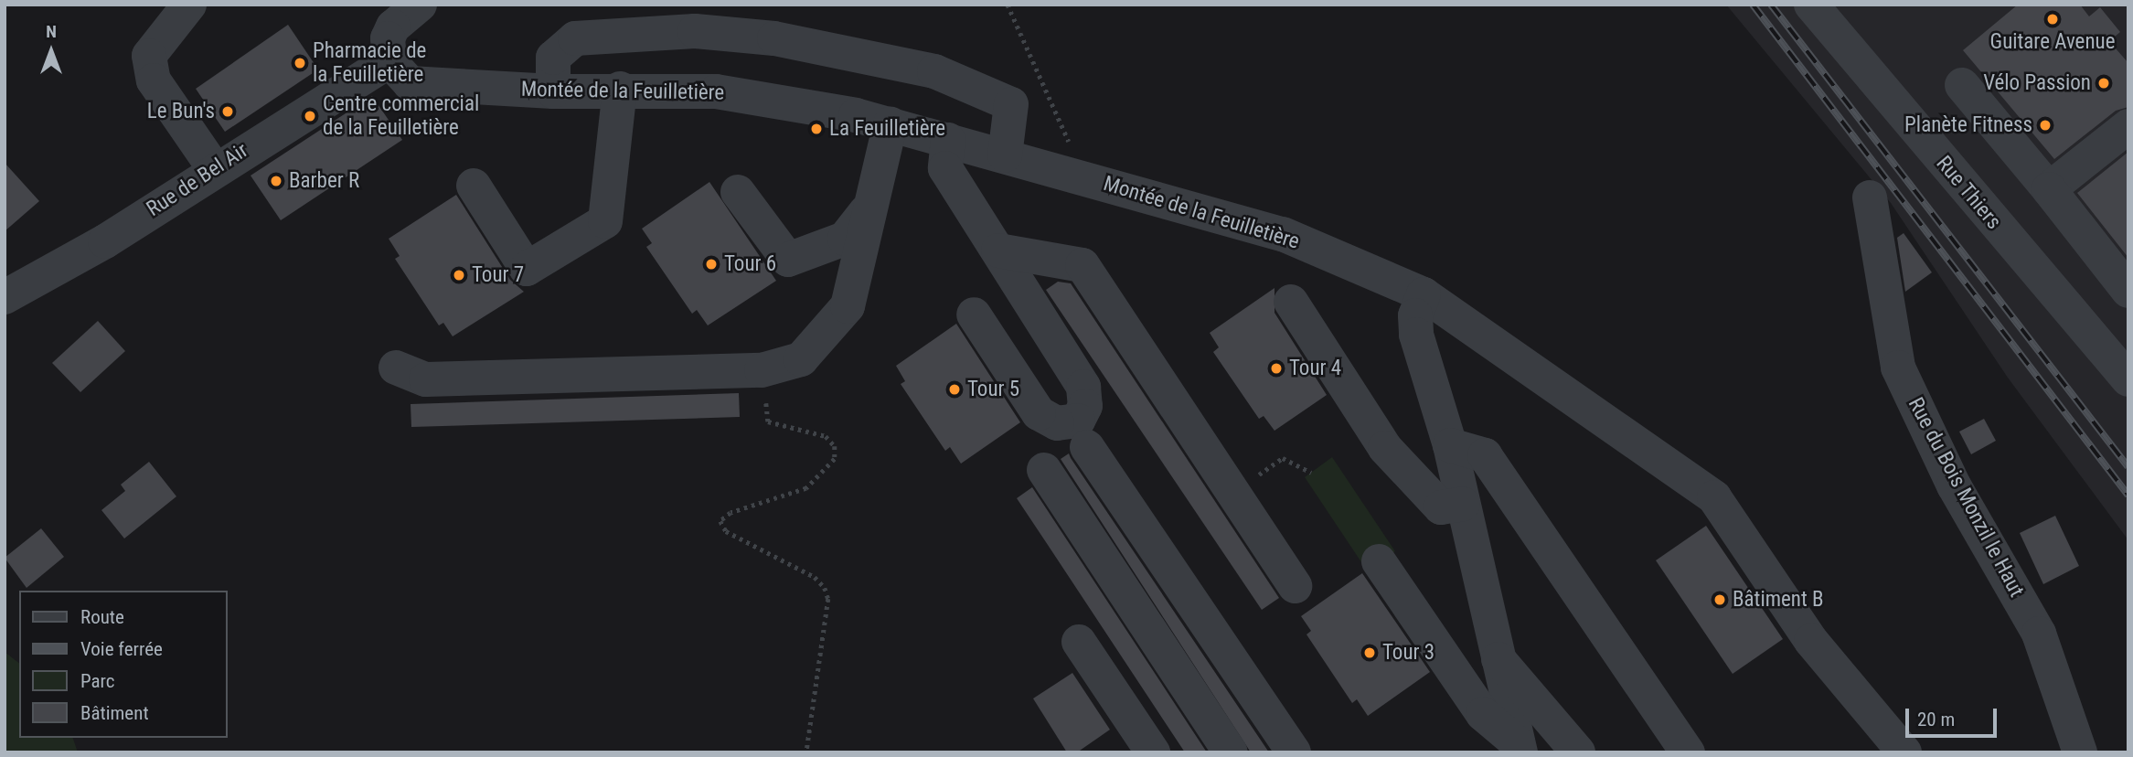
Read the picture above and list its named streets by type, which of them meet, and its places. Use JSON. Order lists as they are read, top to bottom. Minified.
{"streets":{"street":["Montée de la Feuilletière","Rue de Bel Air","Rue Thiers","Rue du Bois Monzil le Haut"]},"crossings":[["Montée de la Feuilletière","Rue de Bel Air"]],"places":["Guitare Avenue","Pharmacie de la Feuilletière","Vélo Passion","Le Bun's","Centre commercial de la Feuilletière","Planète Fitness","La Feuilletière","Barber R","Tour 6","Tour 7","Tour 4","Tour 5","Bâtiment B","Tour 3"],"legend":["Route","Voie ferrée","Parc","Bâtiment"],"scale_bar":"20 m","north":"top"}
